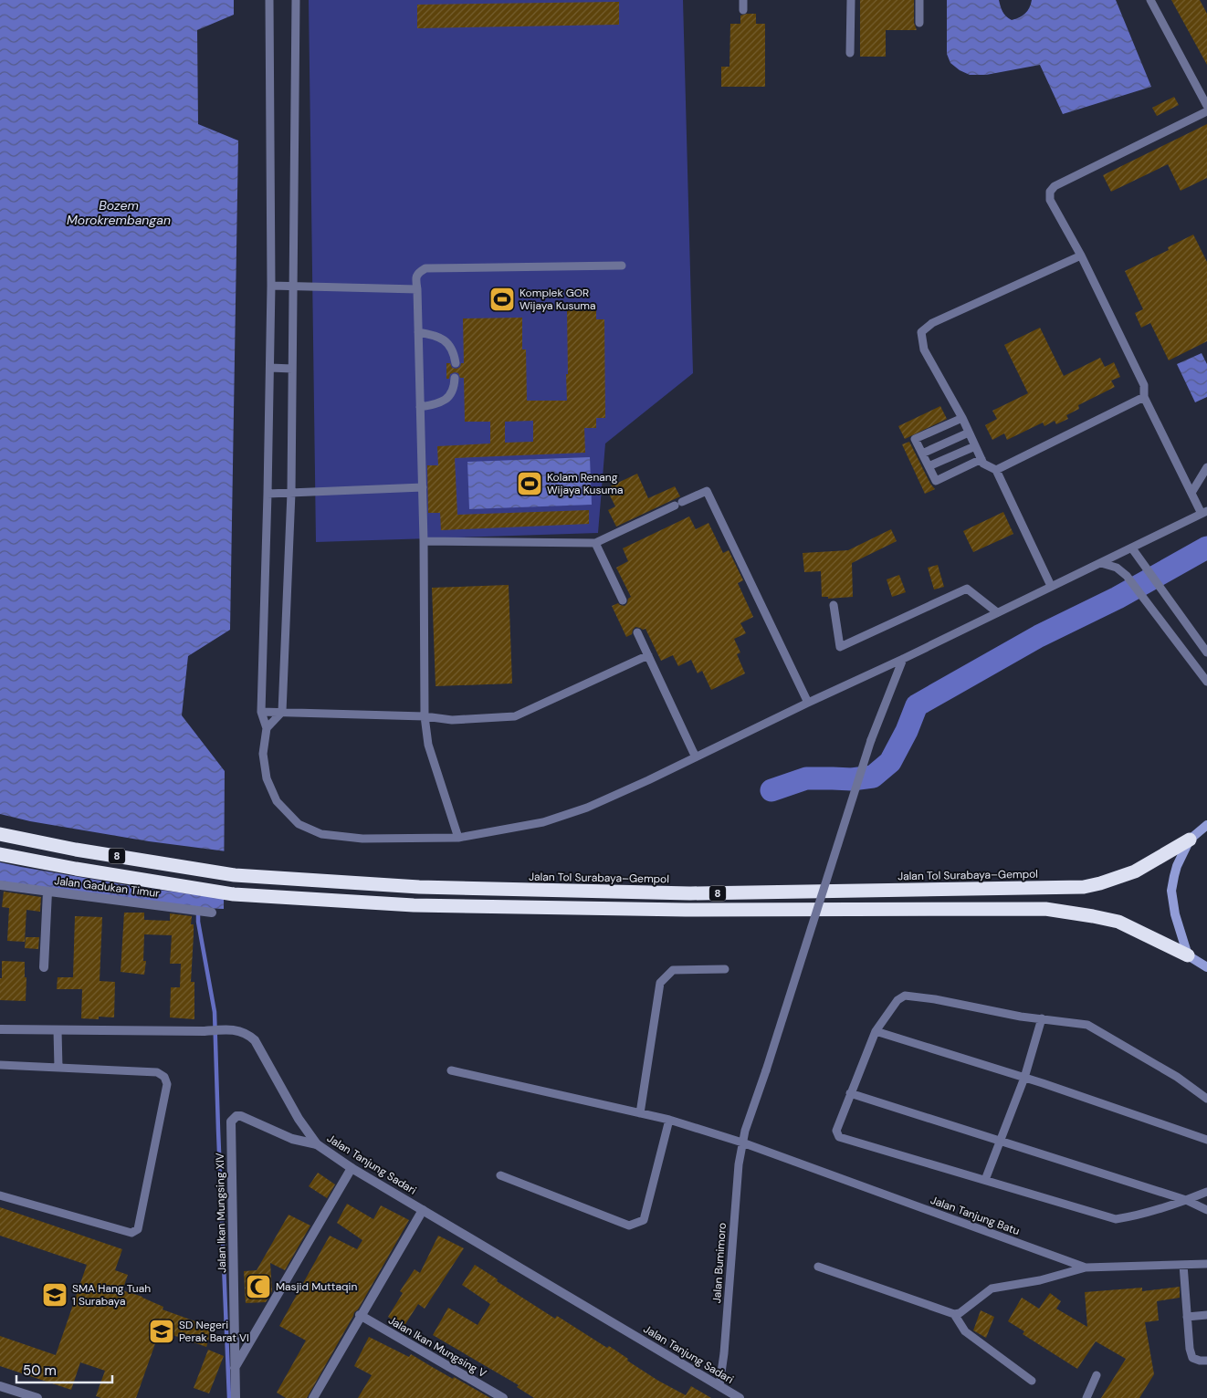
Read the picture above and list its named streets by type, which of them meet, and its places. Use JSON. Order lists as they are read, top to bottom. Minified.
{"streets":{"highway":["8","Jalan Tol Surabaya–Gempol"],"street":["Jalan Gadukan Timur","Jalan Tanjung Sadari","Jalan Ikan Mungsing XIV","Jalan Ikan Mungsing V"],"lane":["Jalan Tanjung Batu","Jalan Bumimoro"]},"crossings":[["Jalan Tanjung Sadari","Jalan Ikan Mungsing XIV"],["Jalan Tanjung Sadari","Jalan Bumimoro"],["Jalan Tanjung Batu","Jalan Bumimoro"]],"water":["Bozem Morokrembangan"],"places":{"sports":["Komplek GOR Wijaya Kusuma","Kolam Renang Wijaya Kusuma"],"mosque":["Masjid Muttaqin"],"school or university":["SMA Hang Tuah 1 Surabaya","SD Negeri Perak Barat VI"]},"scale_bar":"50 m"}
